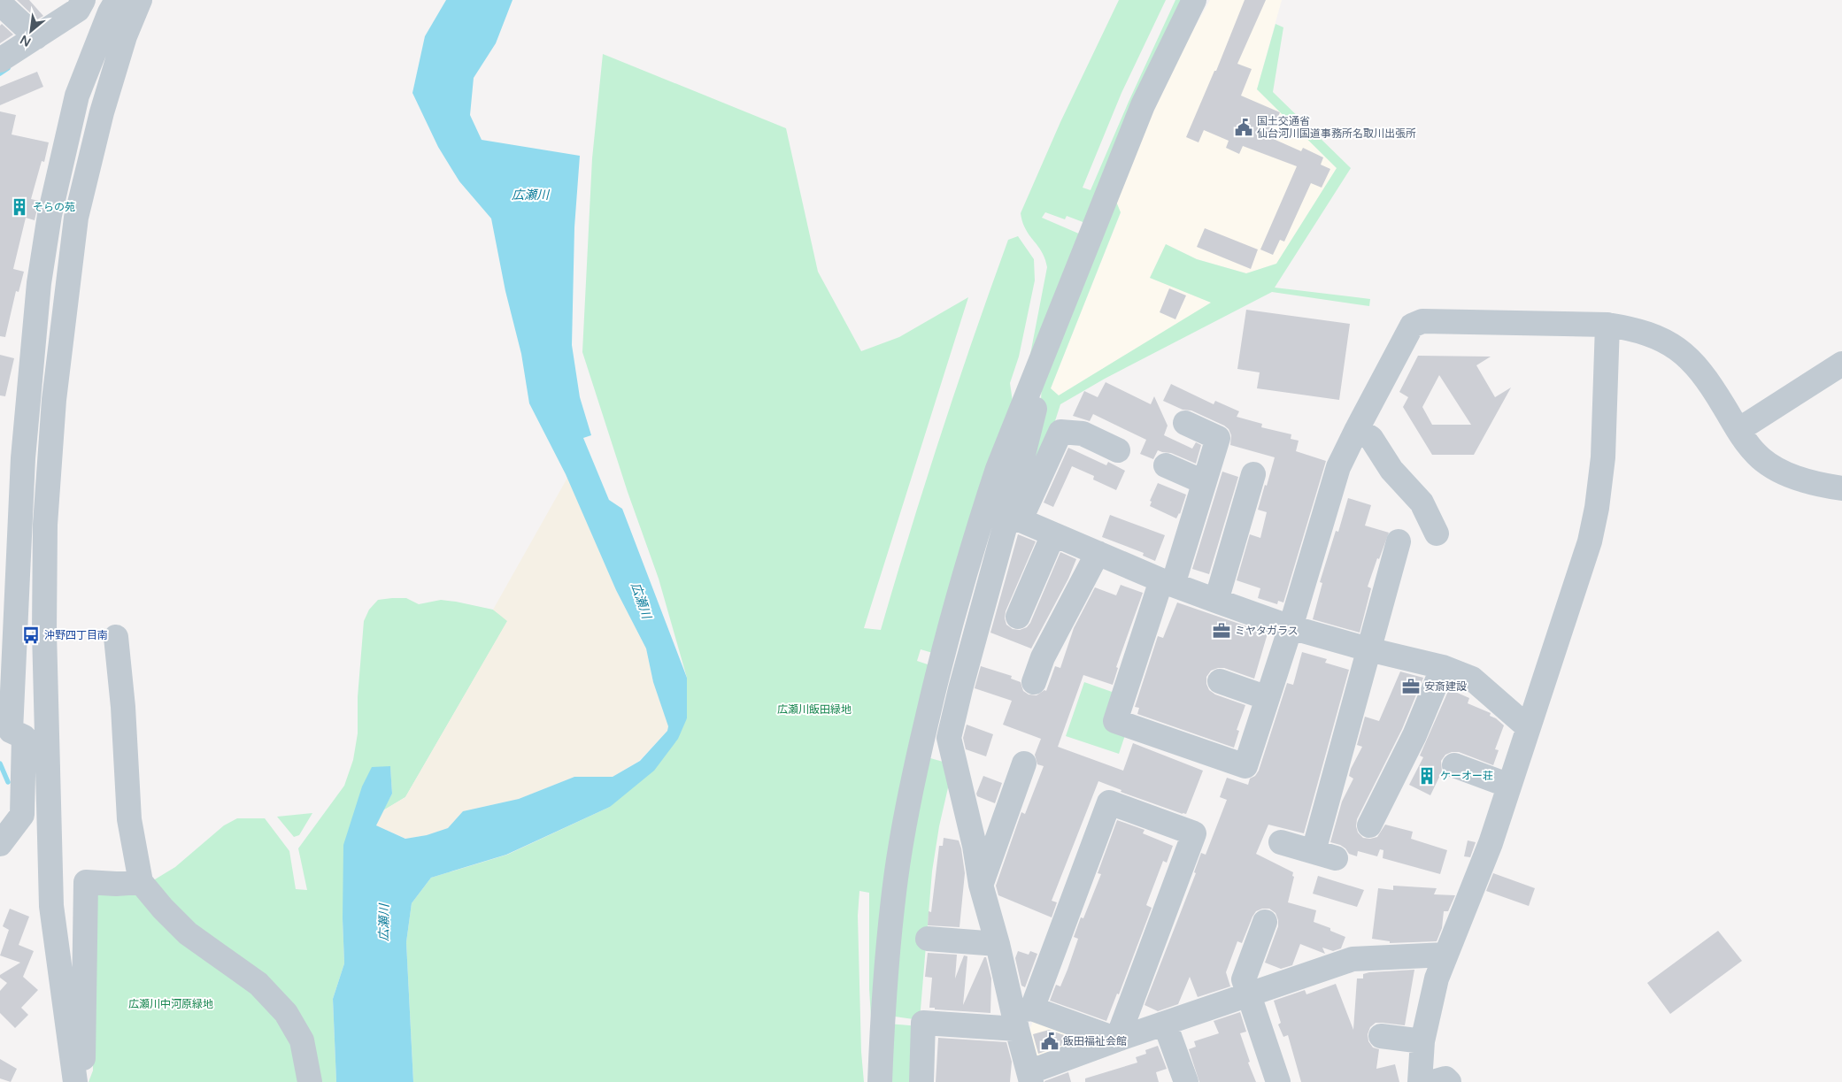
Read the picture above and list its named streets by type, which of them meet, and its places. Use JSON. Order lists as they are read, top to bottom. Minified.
{"water":["広瀬川"],"parks":["広瀬川飯田緑地","広瀬川中河原緑地"],"places":{"public building":["国土交通省 仙台河川国道事務所名取川出張所","飯田福祉会館"],"building":["そらの苑","ケーオー荘"],"office":["ミヤタガラス","安斎建設"],"bus stop":["沖野四丁目南"]},"north":"bottom left"}
